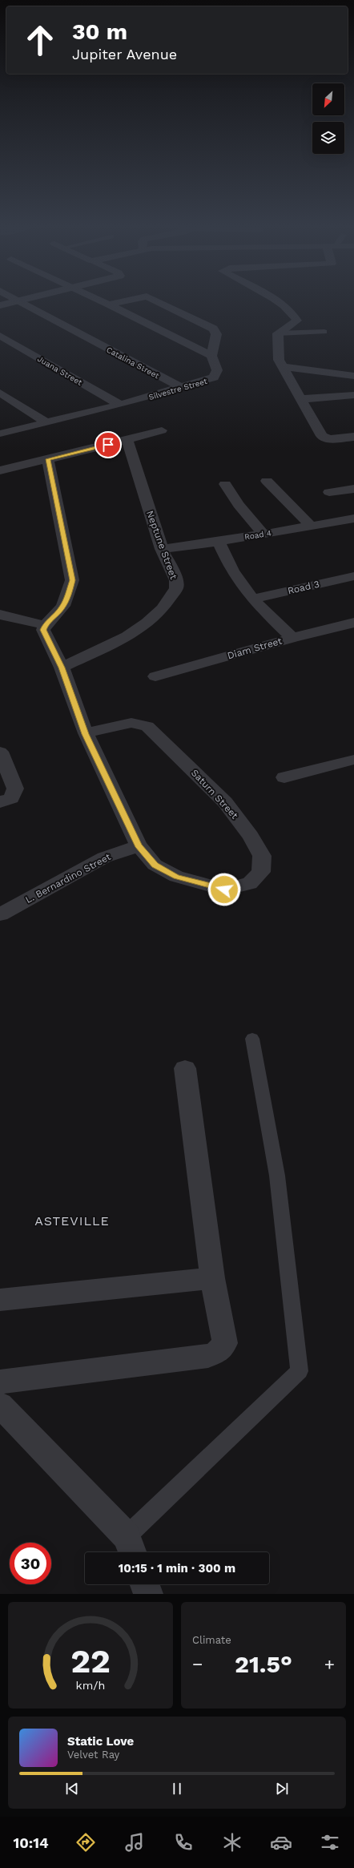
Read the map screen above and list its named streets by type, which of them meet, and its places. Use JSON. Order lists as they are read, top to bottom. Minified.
{"streets":{"street":["Catalina Street","Juana Street","Silvestre Street","Road 4","Neptune Street","Road 3","Diam Street","Saturn Street","L. Bernardino Street"]},"crossings":[["Catalina Street","Silvestre Street"],["Juana Street","Silvestre Street"],["Road 4","Neptune Street"],["Road 4","Diam Street"],["Neptune Street","Saturn Street"],["Road 3","Diam Street"],["Saturn Street","L. Bernardino Street"]],"districts":["ASTEVILLE"],"north":"bottom left","page":{"turn":["30 m","Jupiter Avenue"],"limit":"30","trip":"10:15 · 1 min · 300 m","tile":"Climate","heat":["−","21.5°","+"],"song":["Static Love","Velvet Ray"],"tabs":"10:14","gauge":["22","km/h"]}}
